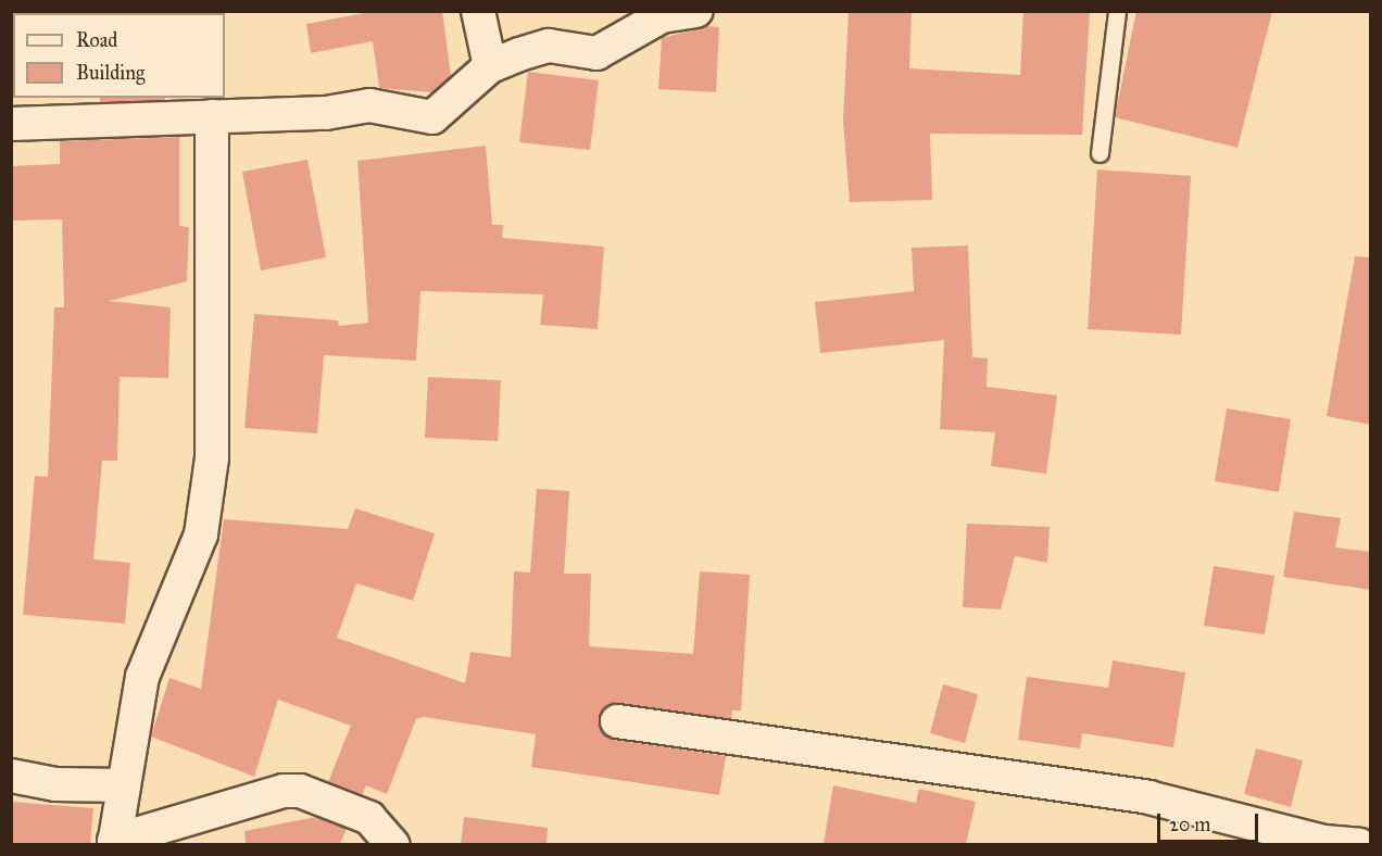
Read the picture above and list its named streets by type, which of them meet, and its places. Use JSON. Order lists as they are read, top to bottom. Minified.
{"legend":["Road","Building"],"scale_bar":"20 m"}
